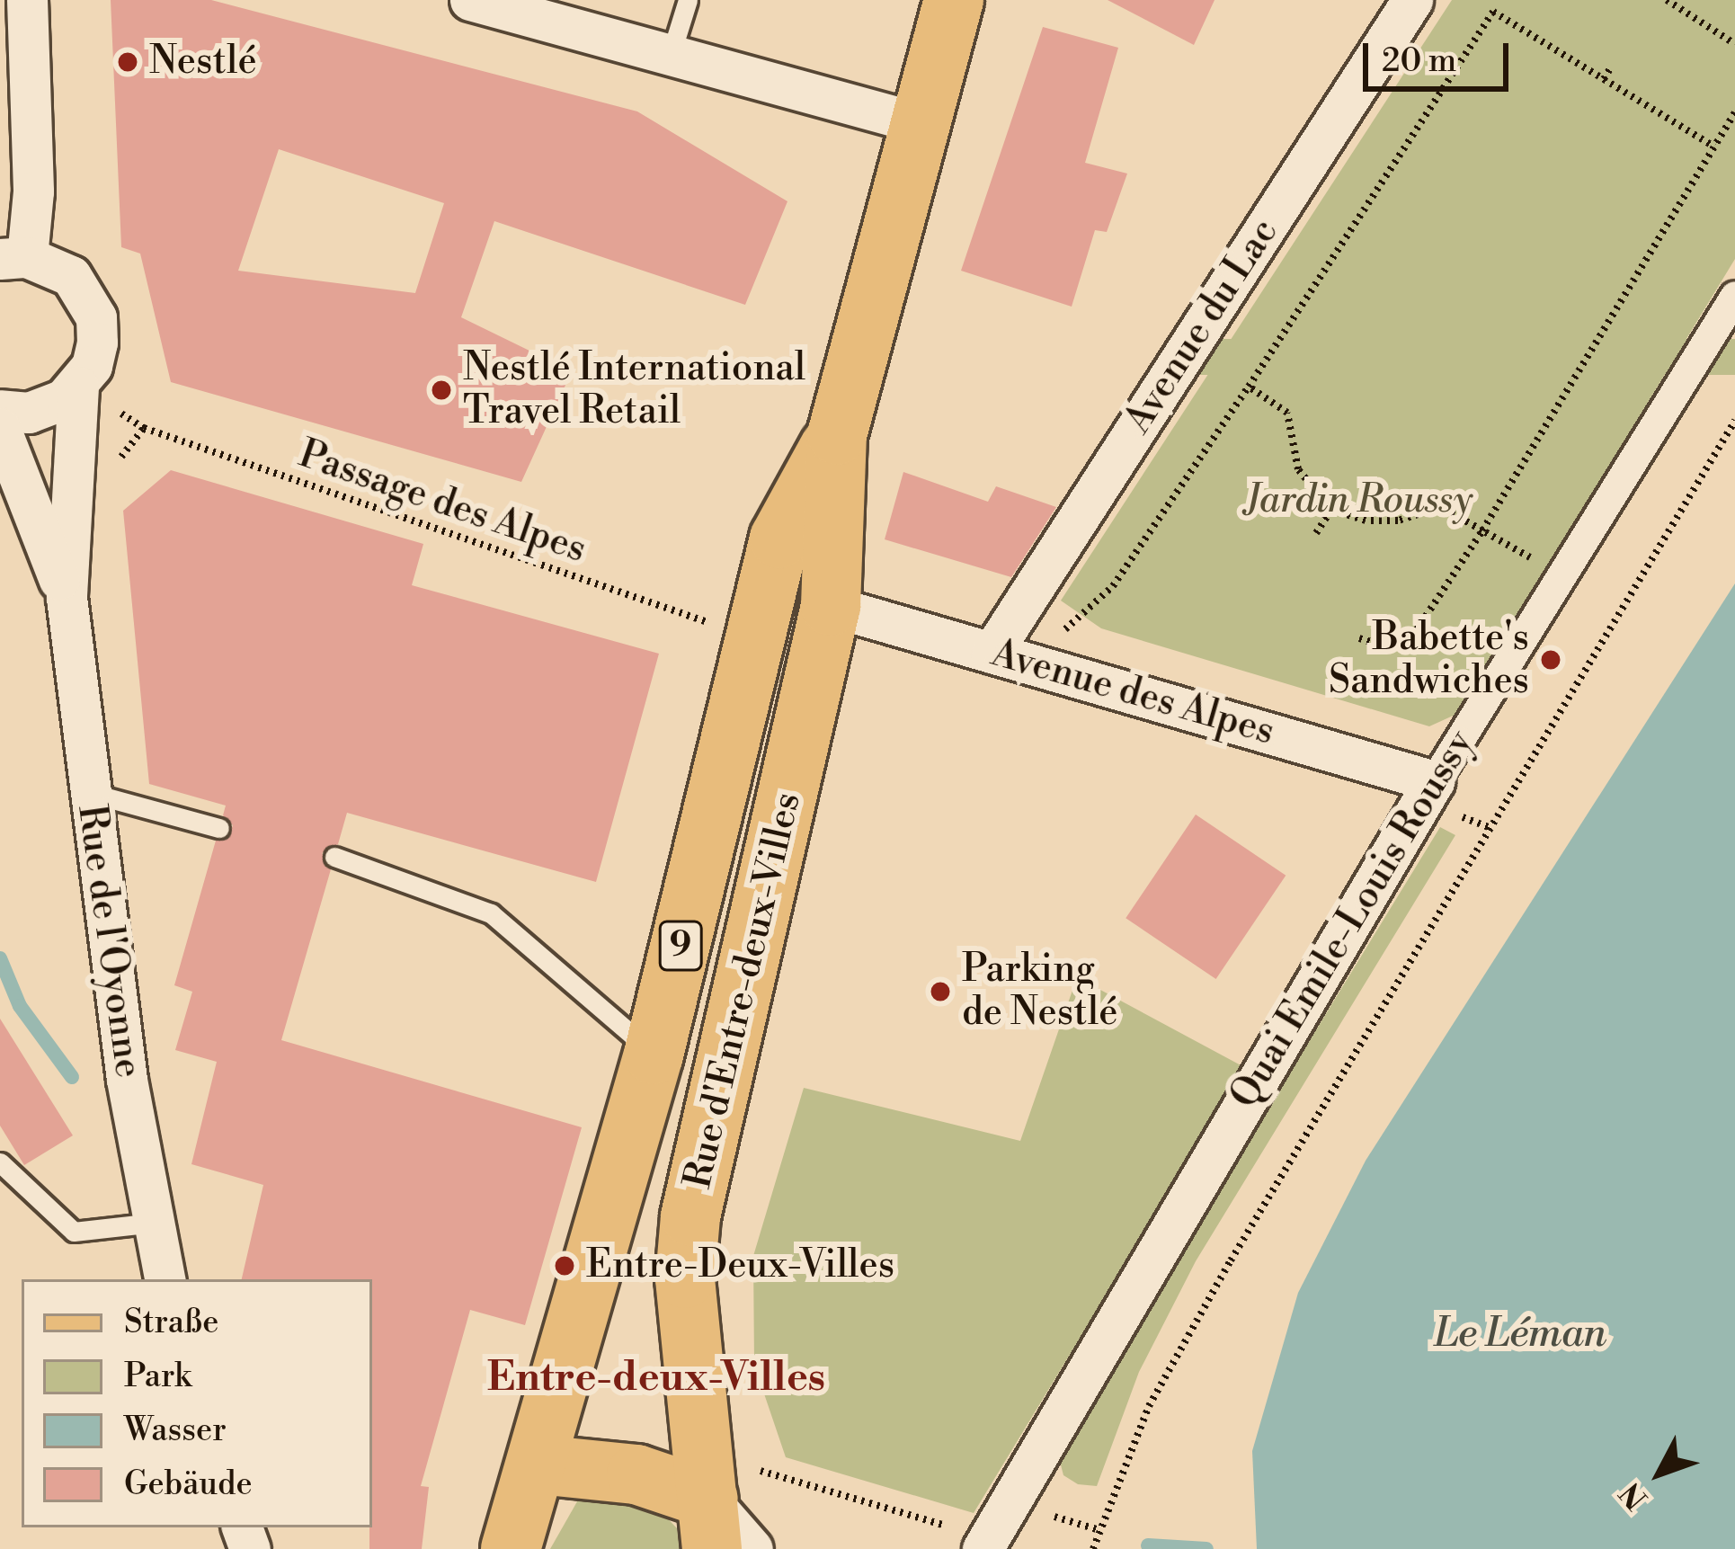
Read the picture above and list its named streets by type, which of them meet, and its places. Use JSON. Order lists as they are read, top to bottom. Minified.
{"streets":{"main road":["9","Rue d'Entre-deux-Villes"],"street":["Avenue du Lac","Avenue des Alpes","Quai Emile-Louis Roussy","Rue de l'Oyonne"],"path":["Passage des Alpes"]},"crossings":[["Avenue du Lac","Avenue des Alpes"],["Avenue des Alpes","Quai Emile-Louis Roussy"],["Avenue des Alpes","Rue d'Entre-deux-Villes"]],"districts":["Entre-deux-Villes"],"water":["Le Léman"],"parks":["Jardin Roussy"],"places":["Nestlé","Nestlé International Travel Retail","Babette's Sandwiches","Parking de Nestlé","Entre-Deux-Villes"],"legend":["Straße","Park","Wasser","Gebäude"],"scale_bar":"20 m","north":"bottom left"}
